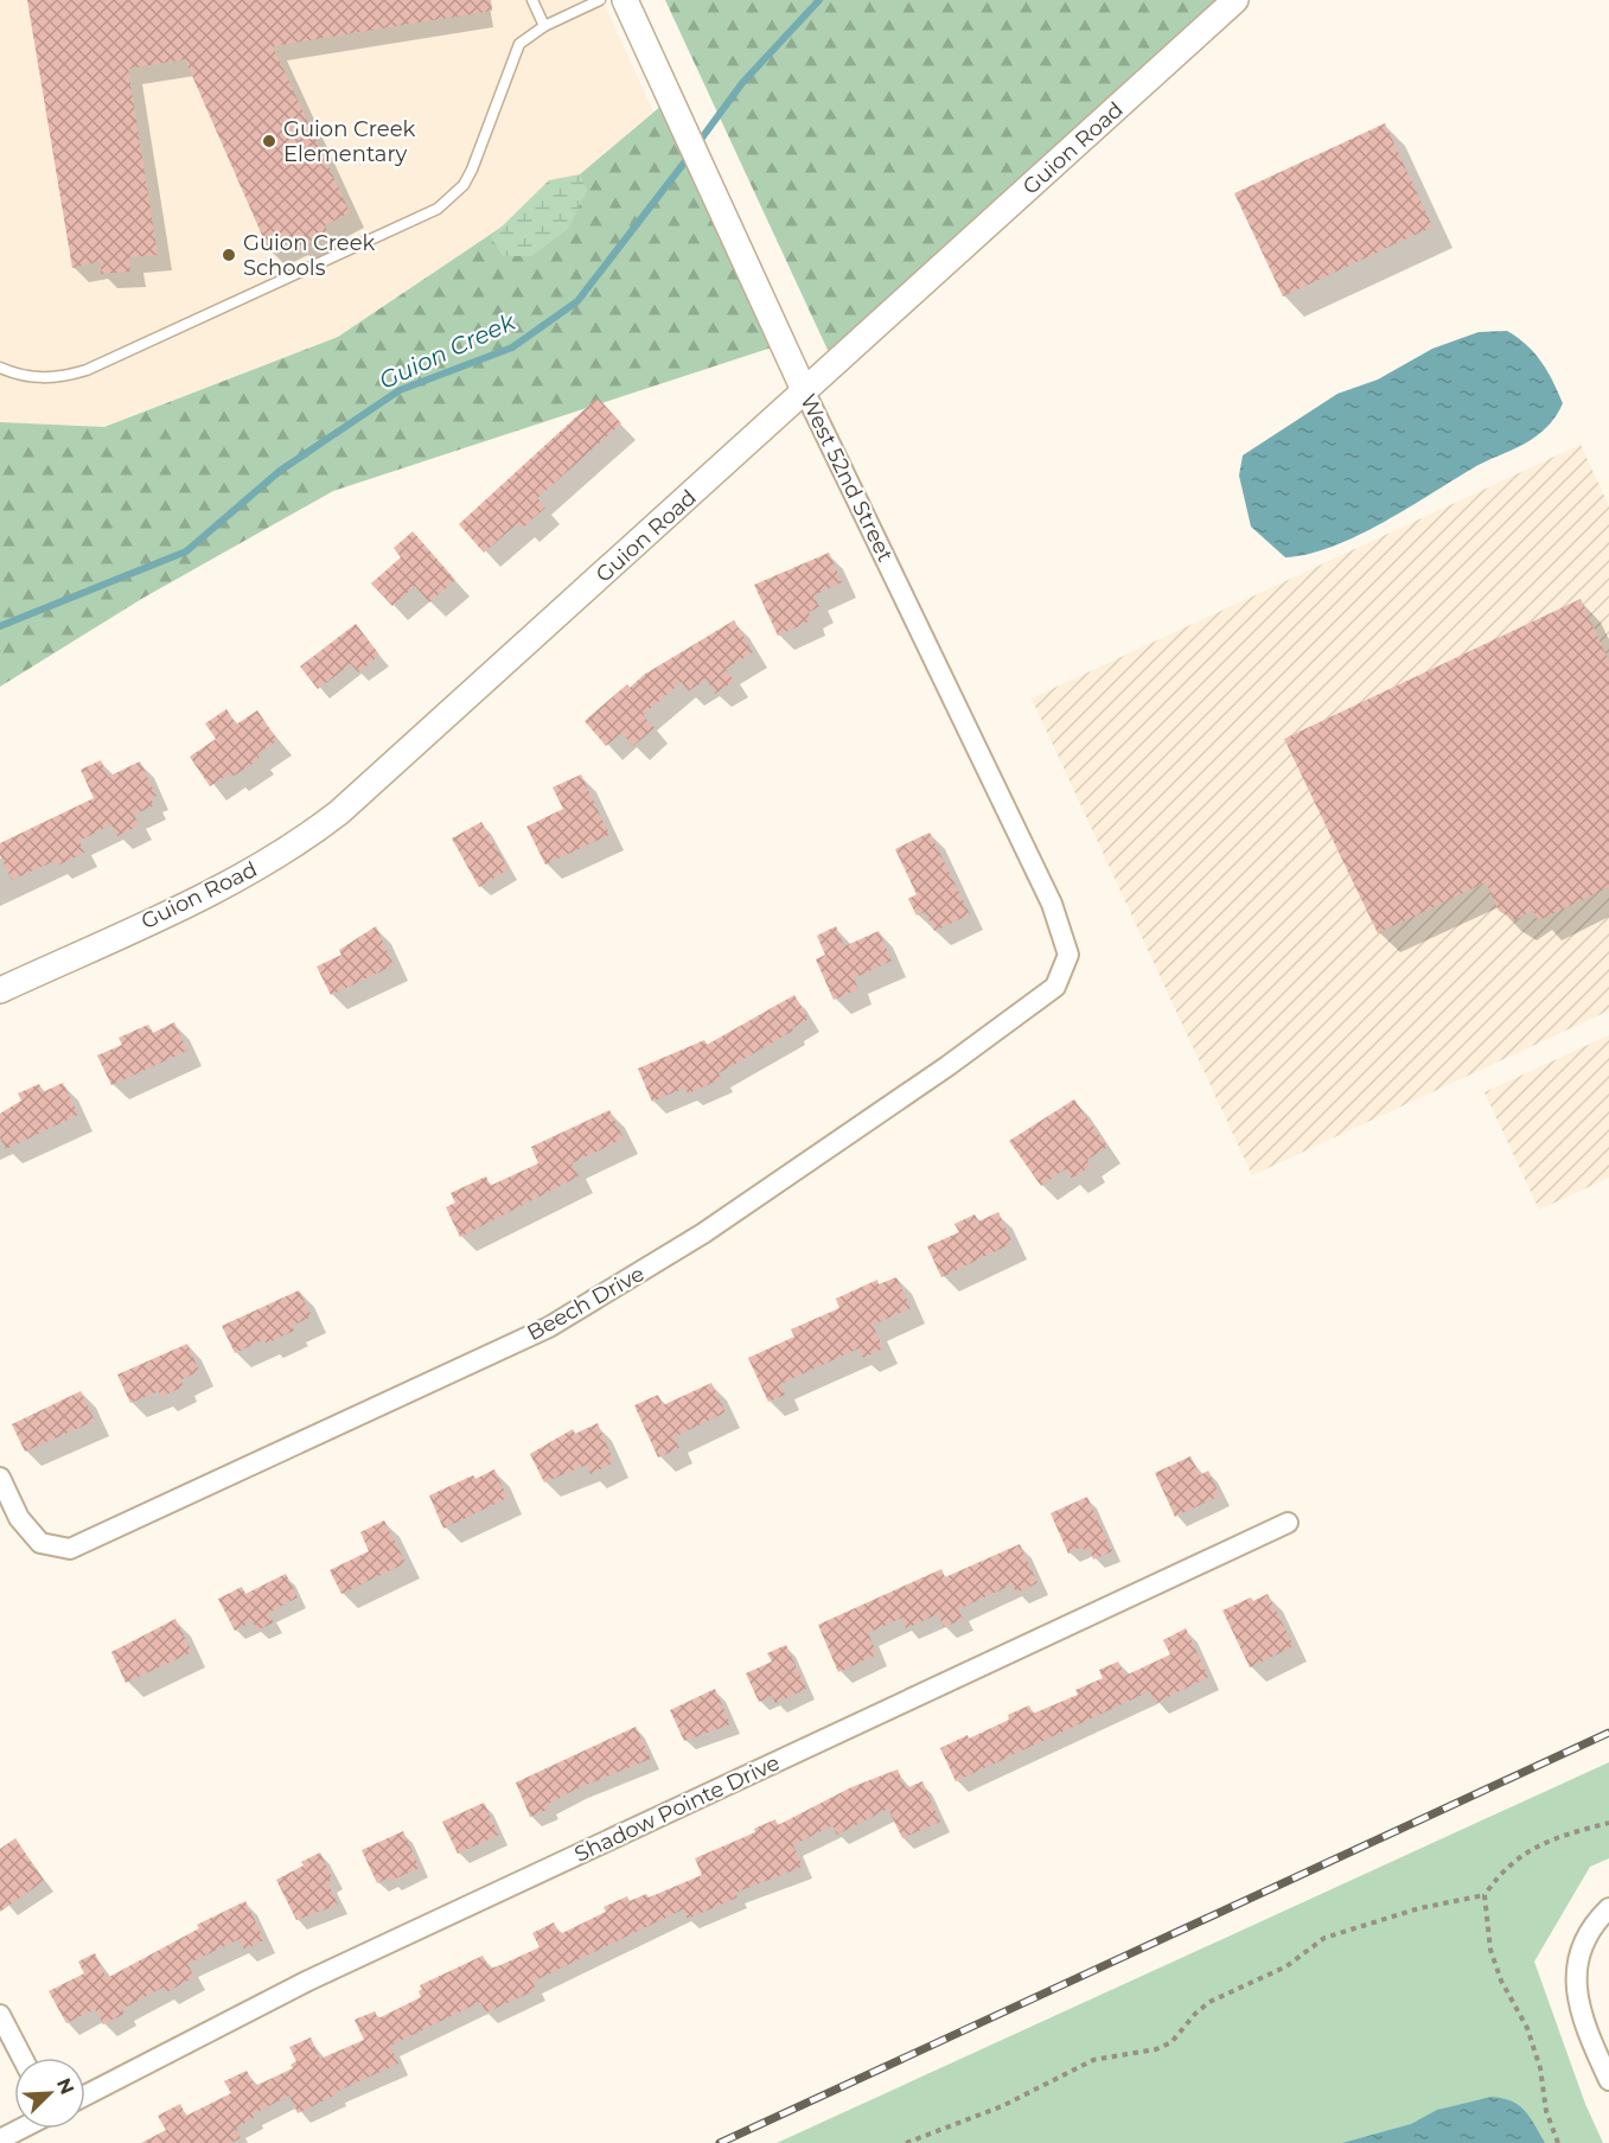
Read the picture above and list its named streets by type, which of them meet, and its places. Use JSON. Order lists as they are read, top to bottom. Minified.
{"streets":{"street":["Guion Road","West 52nd Street","Beech Drive","Shadow Pointe Drive"]},"crossings":[["Guion Road","West 52nd Street"],["West 52nd Street","Beech Drive"]],"water":["Guion Creek"],"places":["Guion Creek Elementary","Guion Creek Schools"],"north":"top right"}
